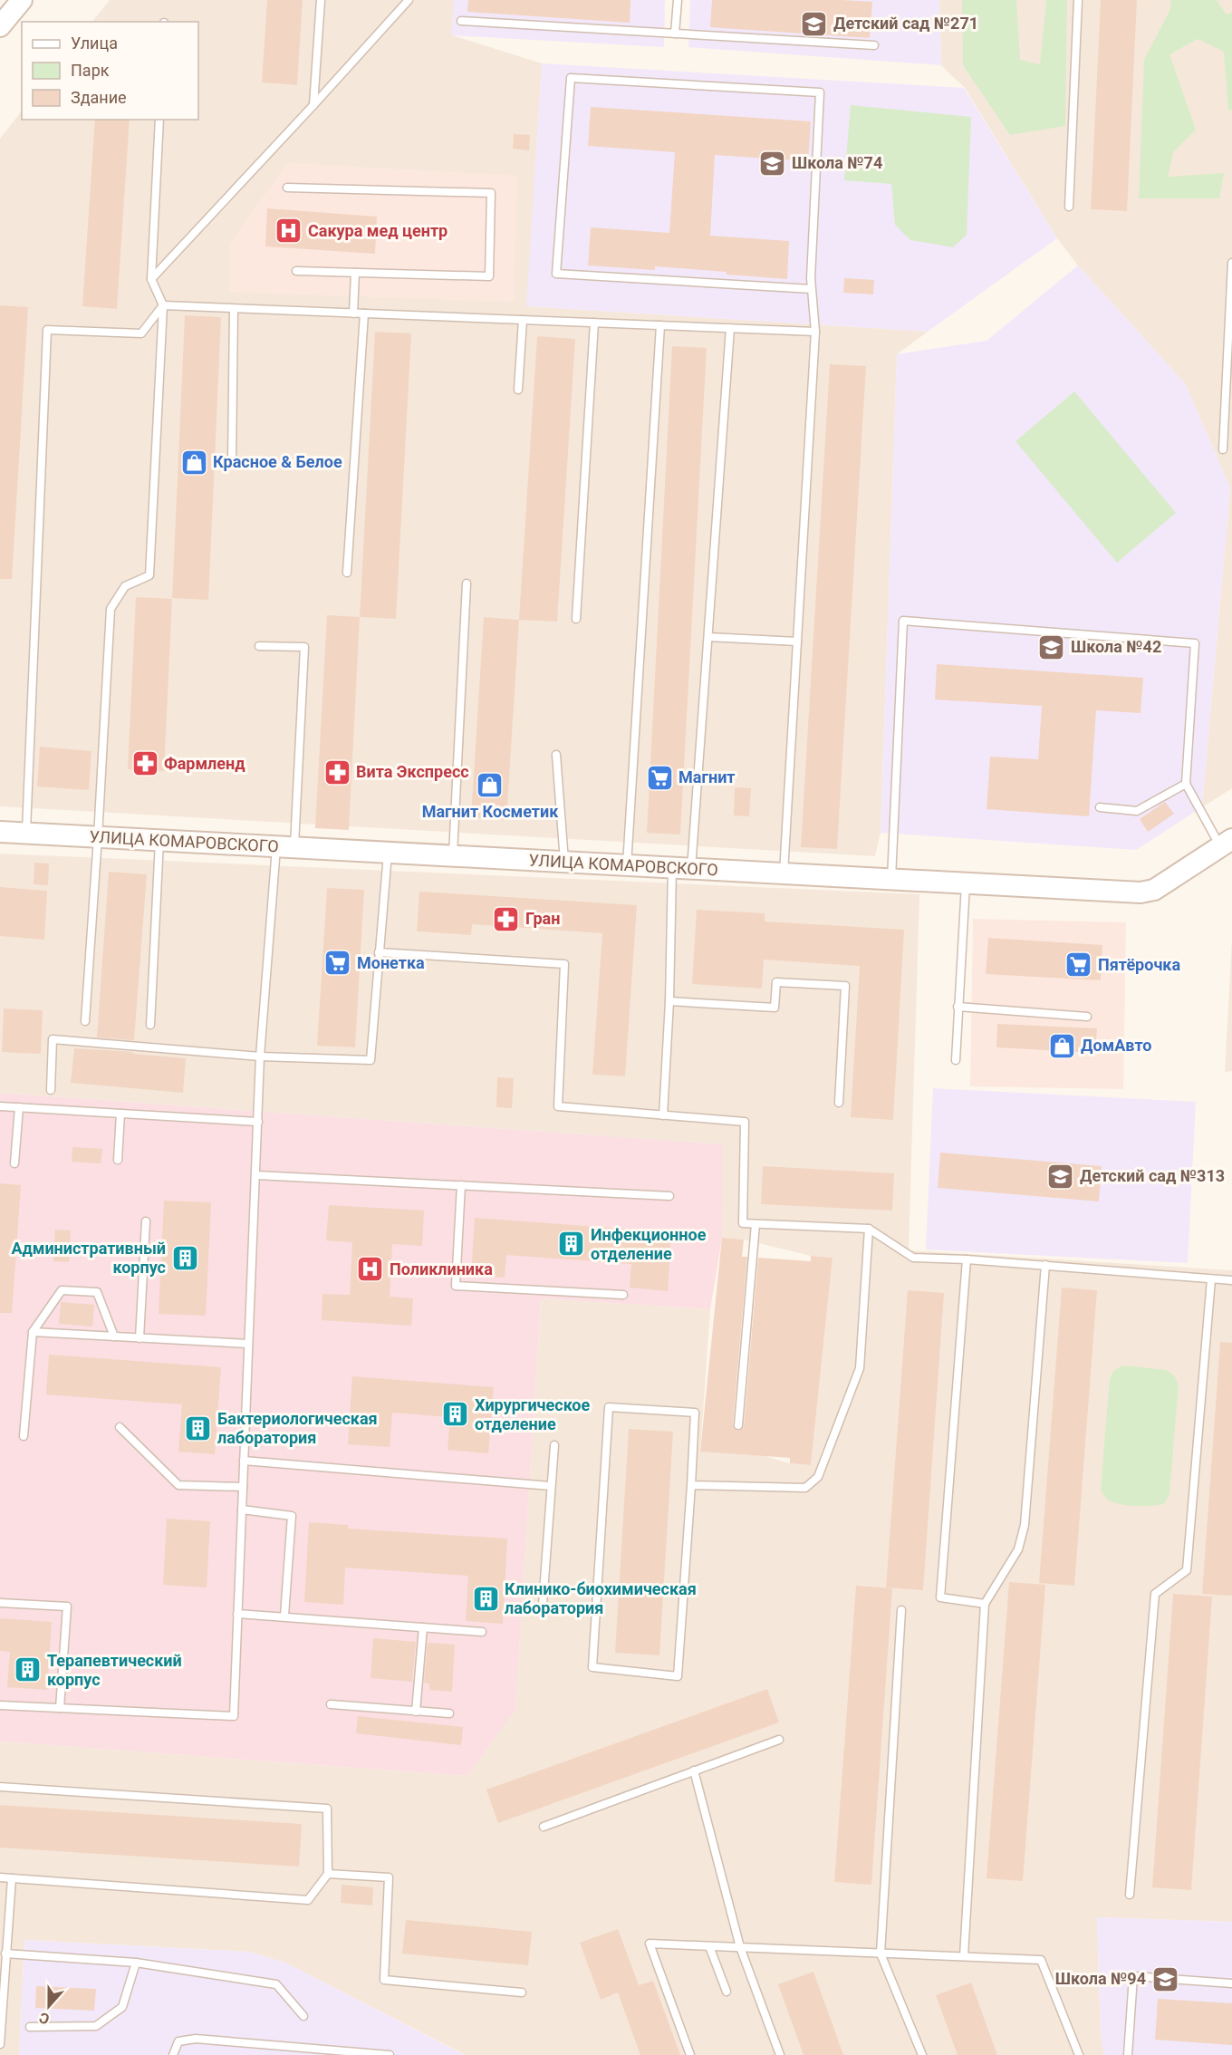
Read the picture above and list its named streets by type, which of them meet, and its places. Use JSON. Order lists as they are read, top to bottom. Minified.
{"streets":{"street":["УЛИЦА КОМАРОВСКОГО"]},"places":{"school or university":["Детский сад №271","Школа №74","Школа №42","Детский сад №313","Школа №94"],"hospital":["Сакура мед центр","Поликлиника"],"shop":["Красное & Белое","Магнит Косметик","ДомАвто"],"pharmacy":["Фармленд","Вита Экспресс","Гран"],"supermarket":["Магнит","Монетка","Пятёрочка"],"building":["Инфекционное отделение","Административный корпус","Хирургическое отделение","Бактериологическая лаборатория","Клинико-биохимическая лаборатория","Терапевтический корпус"]},"legend":["Улица","Парк","Здание"],"north":"bottom"}
